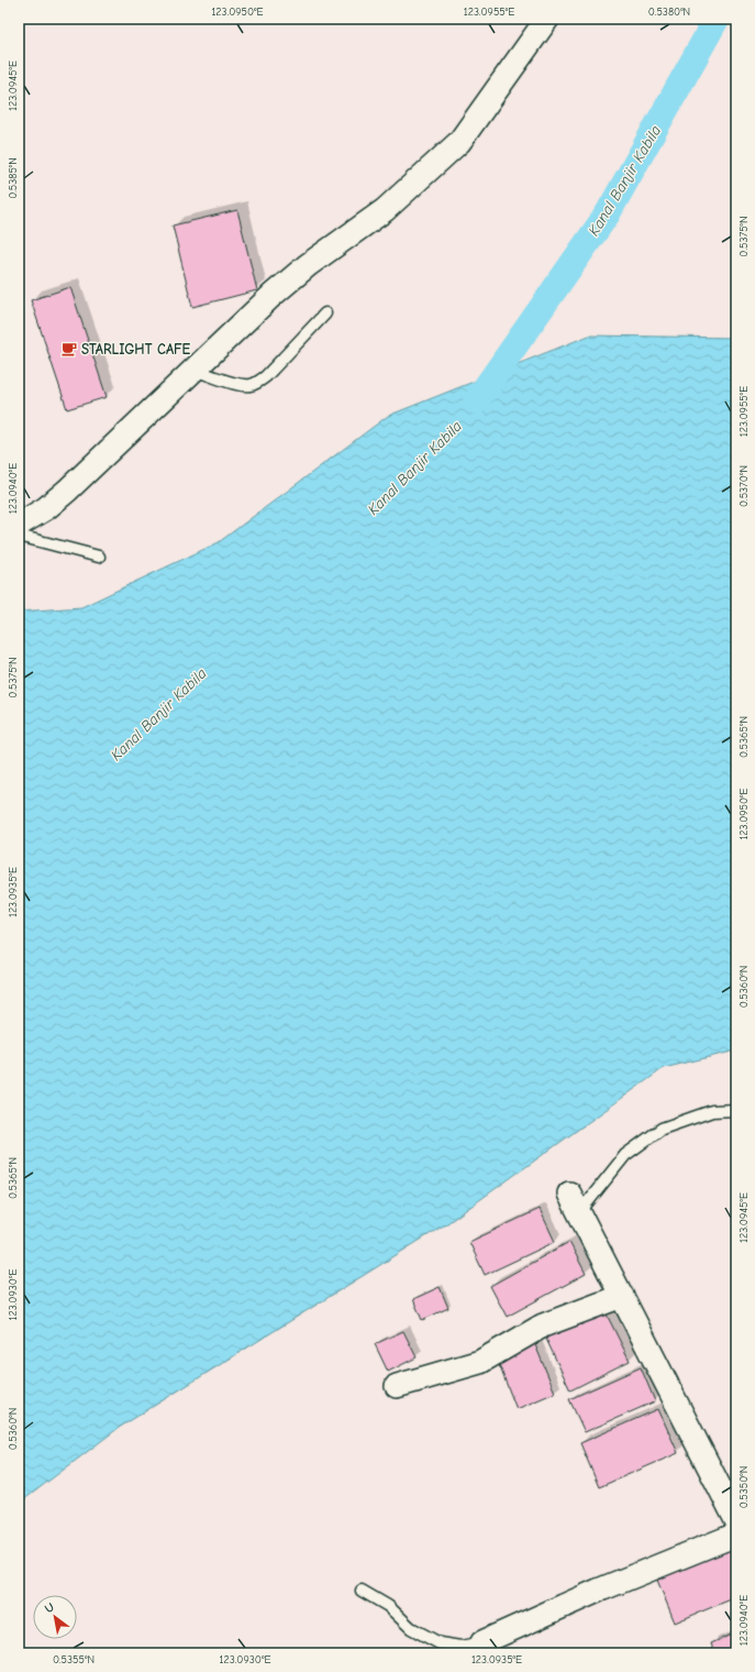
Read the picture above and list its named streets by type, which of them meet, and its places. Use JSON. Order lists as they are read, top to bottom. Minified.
{"water":["Kanal Banjir Kabila"],"places":{"cafe":["STARLIGHT CAFE"]},"north":"top left","coordinates":["123.0950°E","123.0955°E","0.5380°N","123.0945°E","0.5385°N","0.5375°N","0.5370°N","123.0940°E","0.5365°N","123.0935°E","0.5360°N","123.0930°E","0.5350°N","0.5355°N"]}
